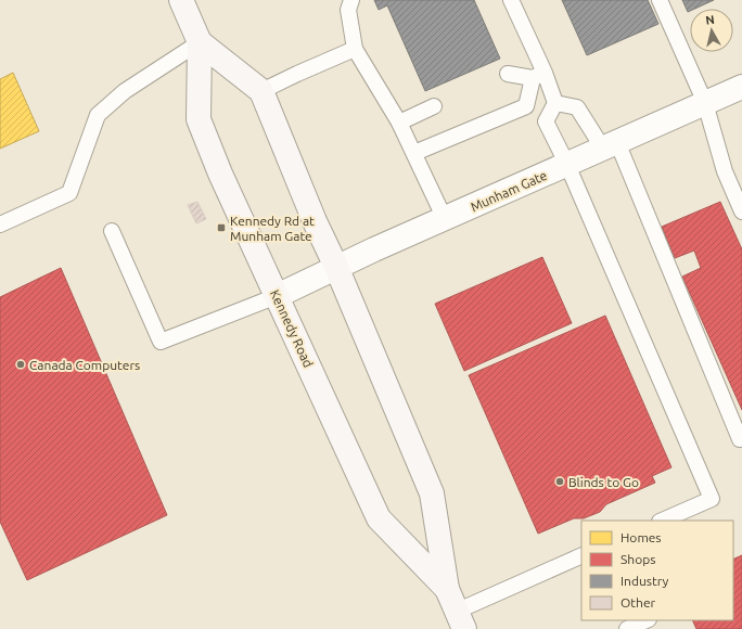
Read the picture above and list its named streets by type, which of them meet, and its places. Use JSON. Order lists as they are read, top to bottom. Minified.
{"streets":{"main road":["Kennedy Road"],"street":["Munham Gate"]},"crossings":[["Munham Gate","Kennedy Road"]],"places":{"transit":["Kennedy Rd at Munham Gate"],"other":["Canada Computers","Blinds to Go"]},"legend":["Homes","Shops","Industry","Other"],"north":"top"}
